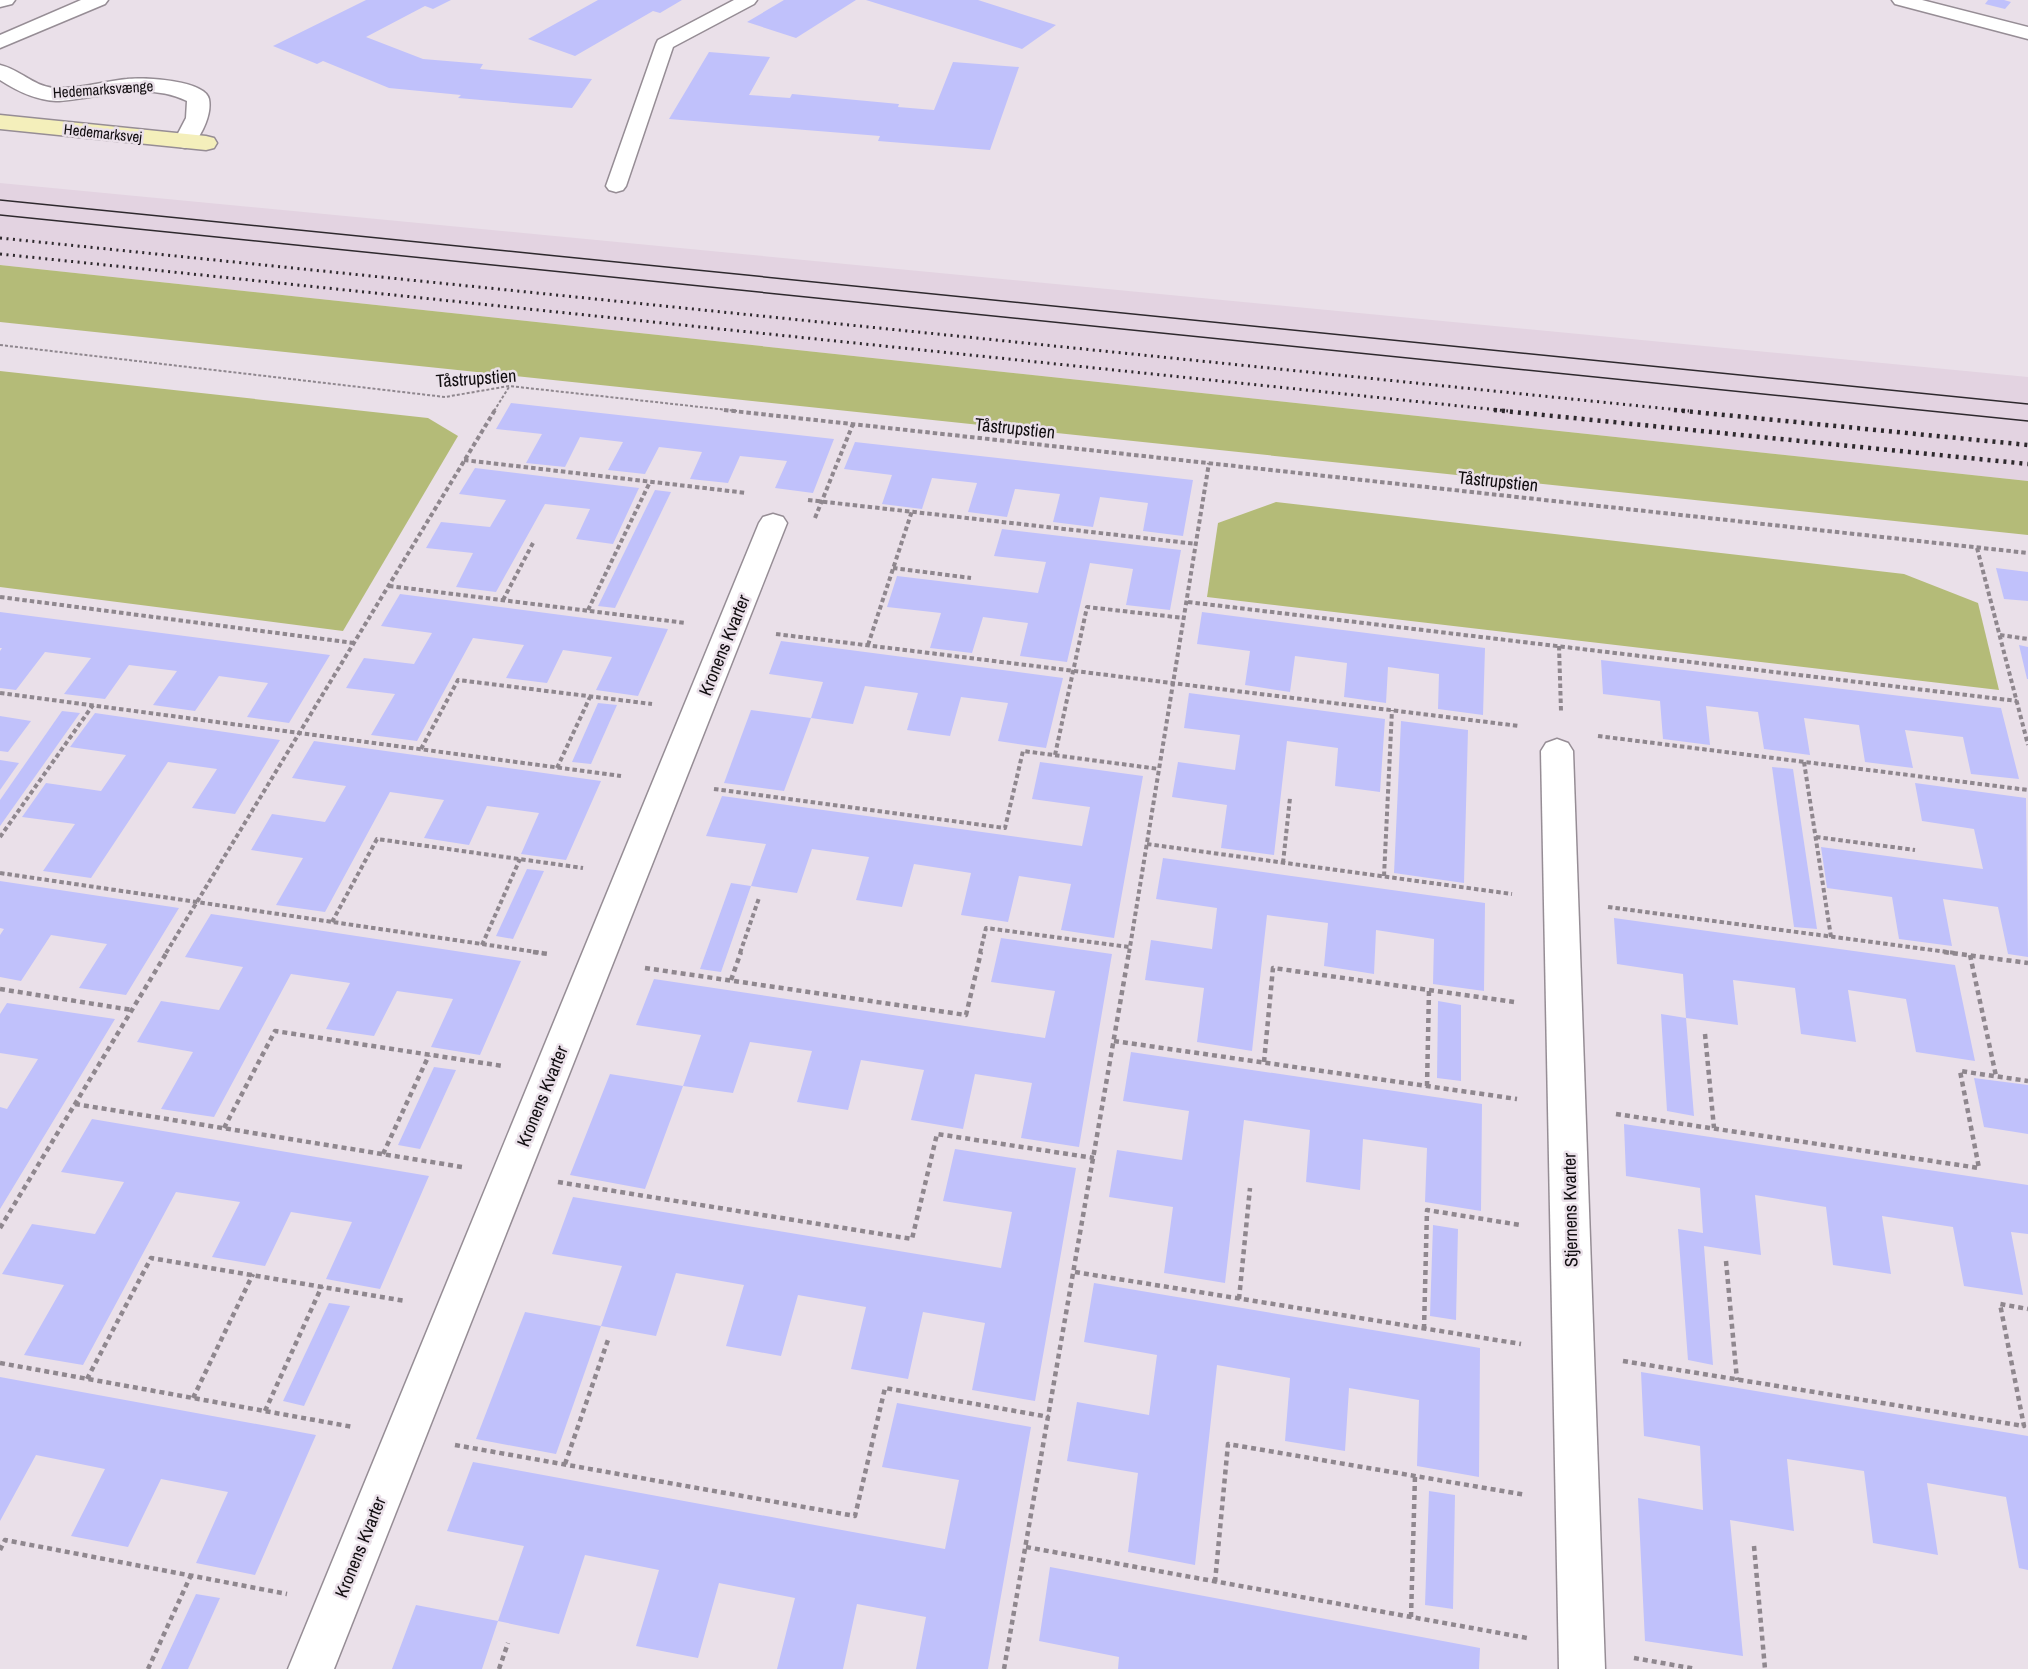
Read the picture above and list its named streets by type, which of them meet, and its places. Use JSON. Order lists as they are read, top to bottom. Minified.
{"streets":{"street":["Hedemarksvænge","Hedemarksvej","Kronens Kvarter","Stjernens Kvarter"],"path":["Tåstrupstien"]},"crossings":[["Hedemarksvænge","Hedemarksvej"]]}
